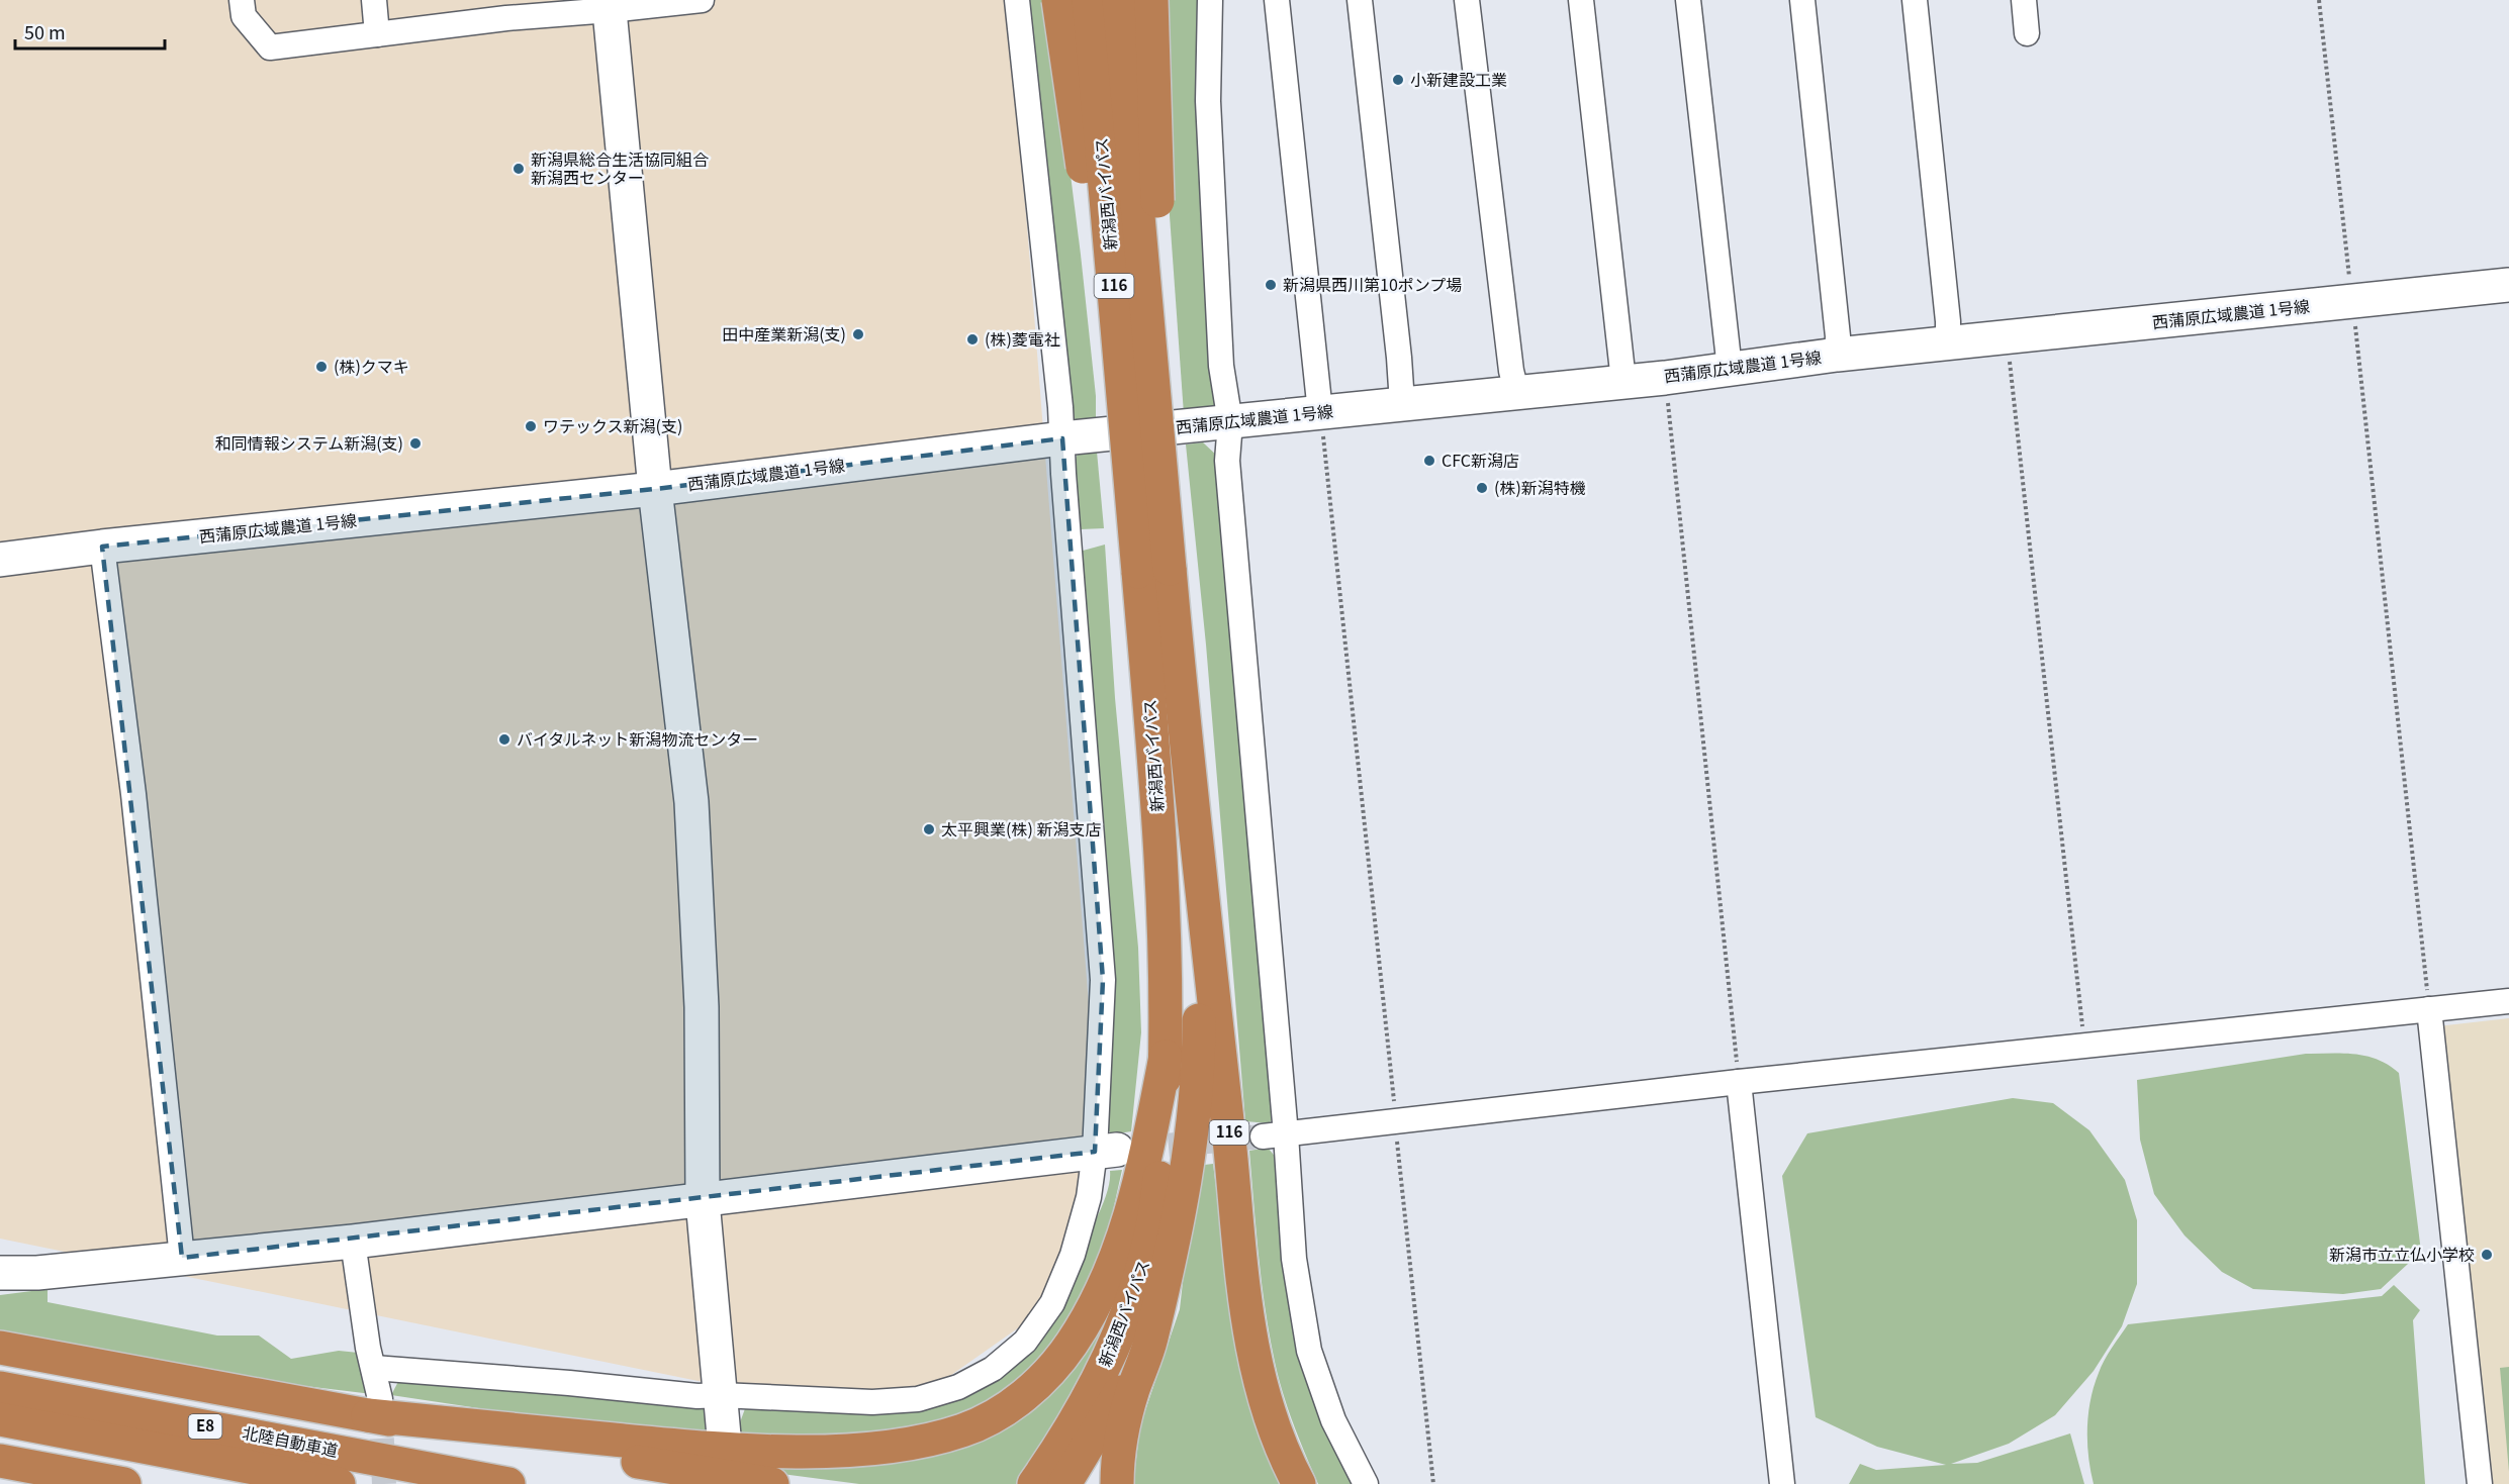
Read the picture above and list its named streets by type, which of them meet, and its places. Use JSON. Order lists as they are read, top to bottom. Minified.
{"streets":{"highway":["新潟西バイパス","116","E8","北陸自動車道"],"street":["西蒲原広域農道 1号線"]},"places":["小新建設工業","新潟県総合生活協同組合 新潟西センター","新潟県西川第10ポンプ場","田中産業新潟(支)","(株)菱電社","(株)クマキ","ワテックス新潟(支)","和同情報システム新潟(支)","CFC新潟店","(株)新潟特機","バイタルネット新潟物流センター","太平興業(株) 新潟支店","新潟市立立仏小学校"],"scale_bar":"50 m"}
